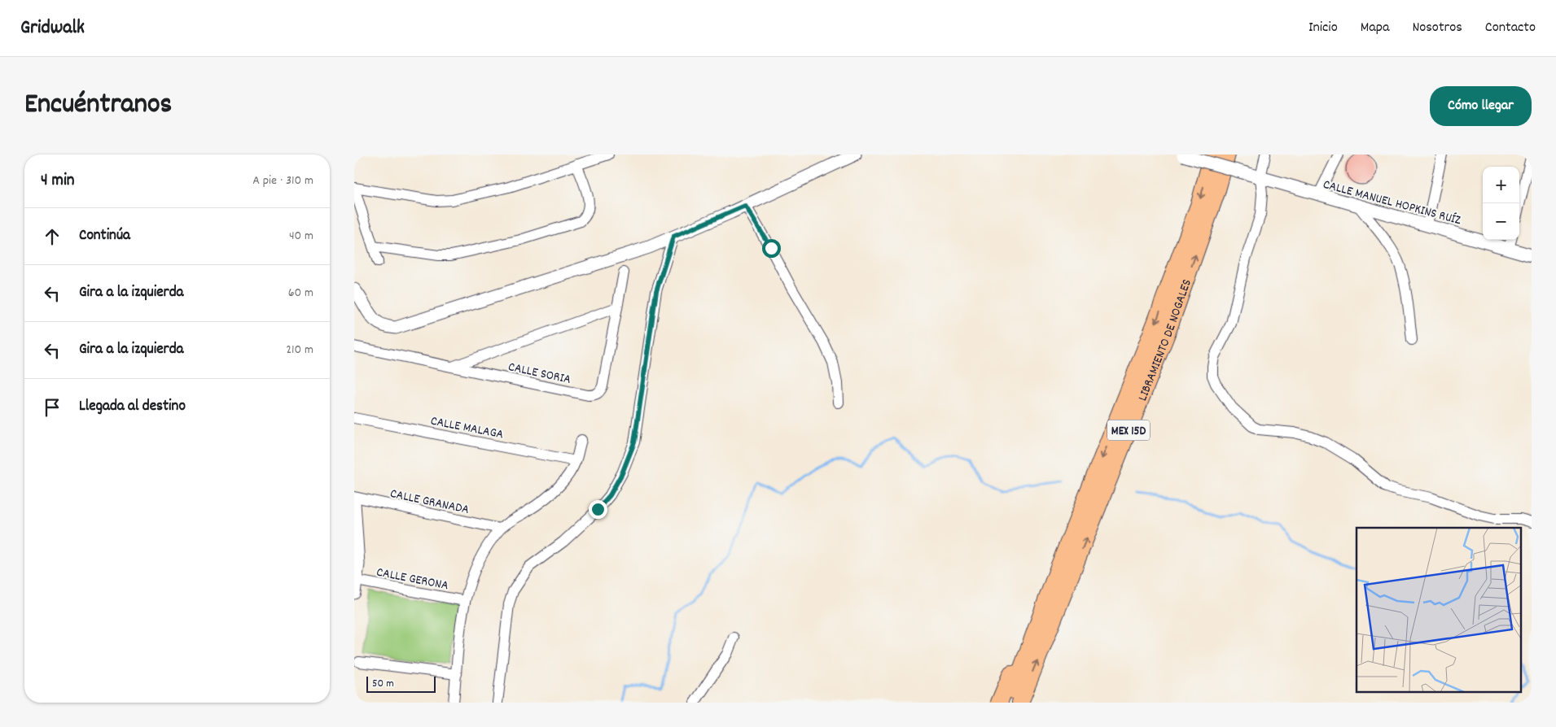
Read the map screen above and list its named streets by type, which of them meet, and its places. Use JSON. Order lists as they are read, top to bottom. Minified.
{"streets":{"highway":["LIBRAMIENTO DE NOGALES","MEX 15D"],"street":["CALLE MANUEL HOPKINS RUÍZ","CALLE SORIA","CALLE MALAGA","CALLE GRANADA","CALLE GERONA"]},"crossings":[["LIBRAMIENTO DE NOGALES","MEX 15D"]],"scale_bar":"50 m","page":{"header":"Gridwalk","nav":["Inicio","Mapa","Nosotros","Contacto"],"title":"Encuéntranos","buttons":"Cómo llegar","heading":["4 min","A pie · 310 m"],"map_buttons":["+","−"],"list":[["Continúa","40 m"],["Gira a la izquierda","60 m"],["Gira a la izquierda","210 m"],"Llegada al destino"],"scale":"50 m"}}
